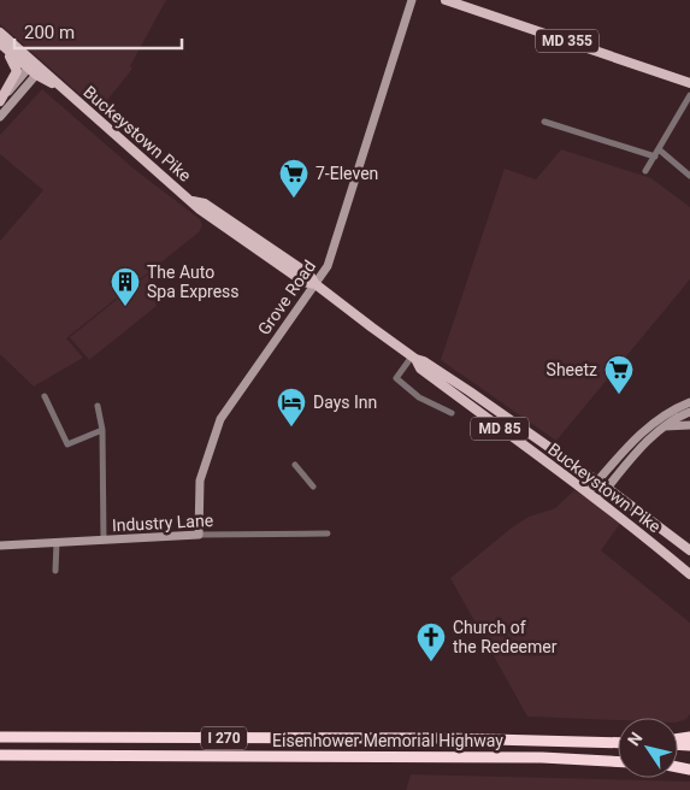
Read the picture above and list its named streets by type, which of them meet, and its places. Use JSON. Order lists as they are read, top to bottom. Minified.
{"streets":{"highway":["I 270","Eisenhower Memorial Highway"],"main road":["MD 355","Buckeystown Pike","MD 85"],"street":["Grove Road","Industry Lane"]},"crossings":[["Buckeystown Pike","Grove Road"],["Grove Road","Industry Lane"]],"places":{"supermarket":["7-Eleven","Sheetz"],"building":["The Auto Spa Express"],"hotel":["Days Inn"],"church":["Church of the Redeemer"]},"scale_bar":"200 m","north":"top left"}
